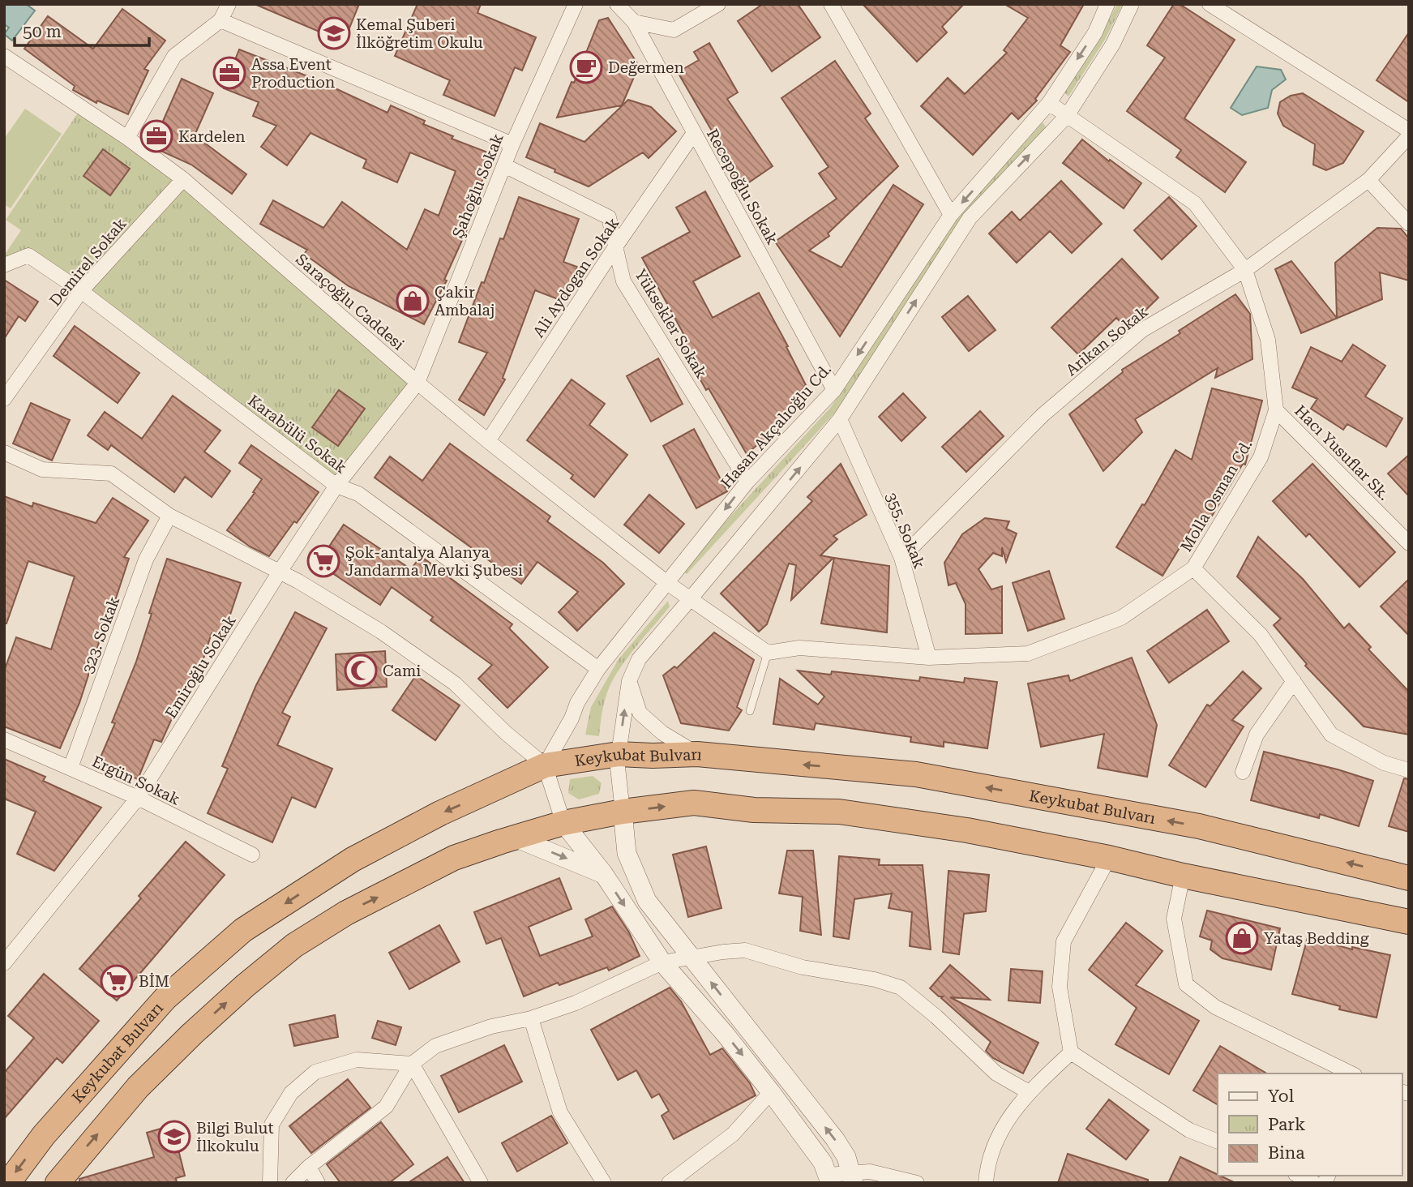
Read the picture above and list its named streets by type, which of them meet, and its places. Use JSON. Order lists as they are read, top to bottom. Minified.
{"streets":{"highway":["Keykubat Bulvarı"],"street":["Şahoğlu Sokak","Recepoğlu Sokak","Demirel Sokak","Ali Aydogan Sokak","Saraçoğlu Caddesi","Yüksekler Sokak","Arikan Sokak","Hasan Akçalıoğlu Cd.","Karabülü Sokak","Hacı Yusuflar Sk.","Molla Osman Cd.","355. Sokak","323. Sokak","Emiroğlu Sokak","Ergün Sokak"]},"crossings":[["Şahoğlu Sokak","Saraçoğlu Caddesi"],["Şahoğlu Sokak","Yüksekler Sokak"],["Şahoğlu Sokak","Emiroğlu Sokak"],["Recepoğlu Sokak","Ali Aydogan Sokak"],["Recepoğlu Sokak","Hasan Akçalıoğlu Cd."],["Demirel Sokak","Saraçoğlu Caddesi"],["Demirel Sokak","Karabülü Sokak"],["Ali Aydogan Sokak","Saraçoğlu Caddesi"],["Ali Aydogan Sokak","Yüksekler Sokak"],["Saraçoğlu Caddesi","Hasan Akçalıoğlu Cd."],["Saraçoğlu Caddesi","Emiroğlu Sokak"],["Yüksekler Sokak","Hasan Akçalıoğlu Cd."],["Arikan Sokak","Molla Osman Cd."],["Arikan Sokak","355. Sokak"],["Hasan Akçalıoğlu Cd.","Karabülü Sokak"],["Hasan Akçalıoğlu Cd.","Molla Osman Cd."],["Hasan Akçalıoğlu Cd.","Keykubat Bulvarı"],["Karabülü Sokak","Emiroğlu Sokak"],["Hacı Yusuflar Sk.","Molla Osman Cd."],["Molla Osman Cd.","355. Sokak"],["323. Sokak","Ergün Sokak"],["Emiroğlu Sokak","Ergün Sokak"]],"places":{"school or university":["Kemal Şuberi İlköğretim Okulu","Bilgi Bulut İlkokulu"],"cafe":["Değermen"],"office":["Assa Event Production","Kardelen"],"shop":["Çakir Ambalaj","Yataş Bedding"],"supermarket":["Şok-antalya Alanya Jandarma Mevki Şubesi","BİM"],"mosque":["Cami"]},"legend":["Yol","Park","Bina"],"scale_bar":"50 m"}
